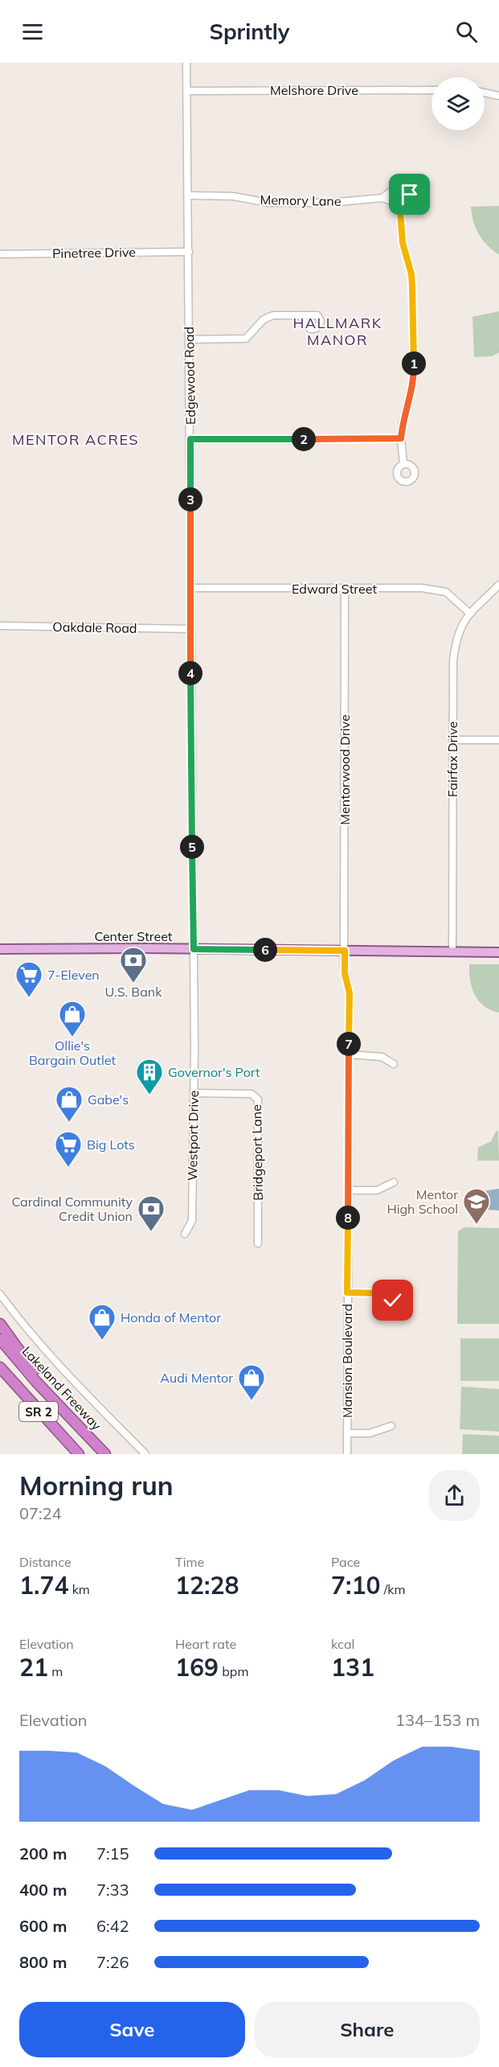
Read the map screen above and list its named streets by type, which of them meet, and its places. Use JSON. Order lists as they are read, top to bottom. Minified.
{"streets":{"highway":["Lakeland Freeway","SR 2"],"main road":["Center Street"],"street":["Melshore Drive","Memory Lane","Pinetree Drive","Edgewood Road","Edward Street","Oakdale Road","Fairfax Drive","Mentorwood Drive","Westport Drive","Bridgeport Lane","Mansion Boulevard"]},"crossings":[["Melshore Drive","Edgewood Road"],["Memory Lane","Edgewood Road"],["Pinetree Drive","Edgewood Road"],["Edgewood Road","Edward Street"],["Edgewood Road","Oakdale Road"],["Edgewood Road","Center Street"],["Edgewood Road","Westport Drive"],["Edward Street","Fairfax Drive"],["Edward Street","Mentorwood Drive"],["Fairfax Drive","Center Street"],["Mentorwood Drive","Center Street"],["Mentorwood Drive","Mansion Boulevard"],["Center Street","Westport Drive"],["Center Street","Mansion Boulevard"],["Westport Drive","Bridgeport Lane"]],"districts":["HALLMARK MANOR","MENTOR ACRES"],"places":{"bank":["U.S. Bank","Cardinal Community Credit Union"],"supermarket":["7-Eleven","Big Lots"],"shop":["Ollie's Bargain Outlet","Gabe's","Honda of Mentor","Audi Mentor"],"building":["Governor's Port"],"school or university":["Mentor High School"]},"page":{"header":"Sprintly","pins":["1","2","3","4","5","6","7","8"],"heading":["Morning run","07:24"],"stats":[["Distance","1.74 km"],["Time","12:28"],["Pace","7:10 /km"],["Elevation","21 m"],["Heart rate","169 bpm"],["kcal","131"]],"chart":["Elevation","134–153 m"],"list":[{"name":"200 m","note":"7:15"},{"name":"400 m","note":"7:33"},{"name":"600 m","note":"6:42"},{"name":"800 m","note":"7:26"}],"buttons":["Save","Share"]}}
